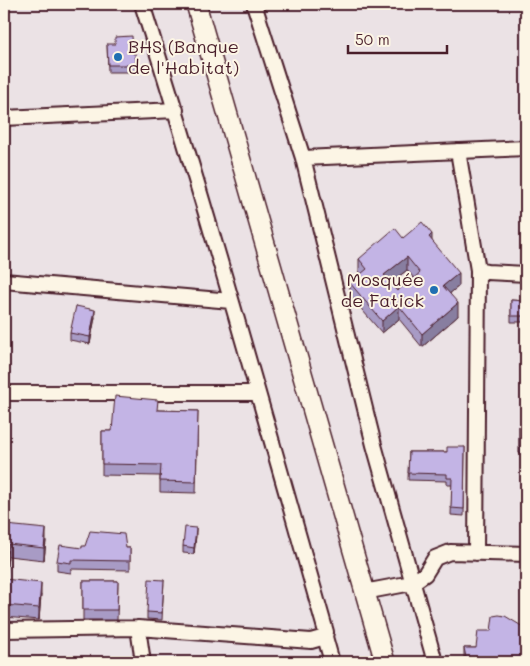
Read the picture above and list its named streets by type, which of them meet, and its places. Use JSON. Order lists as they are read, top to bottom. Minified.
{"places":["BHS (Banque de l'Habitat)","Mosquée de Fatick"],"scale_bar":"50 m"}
